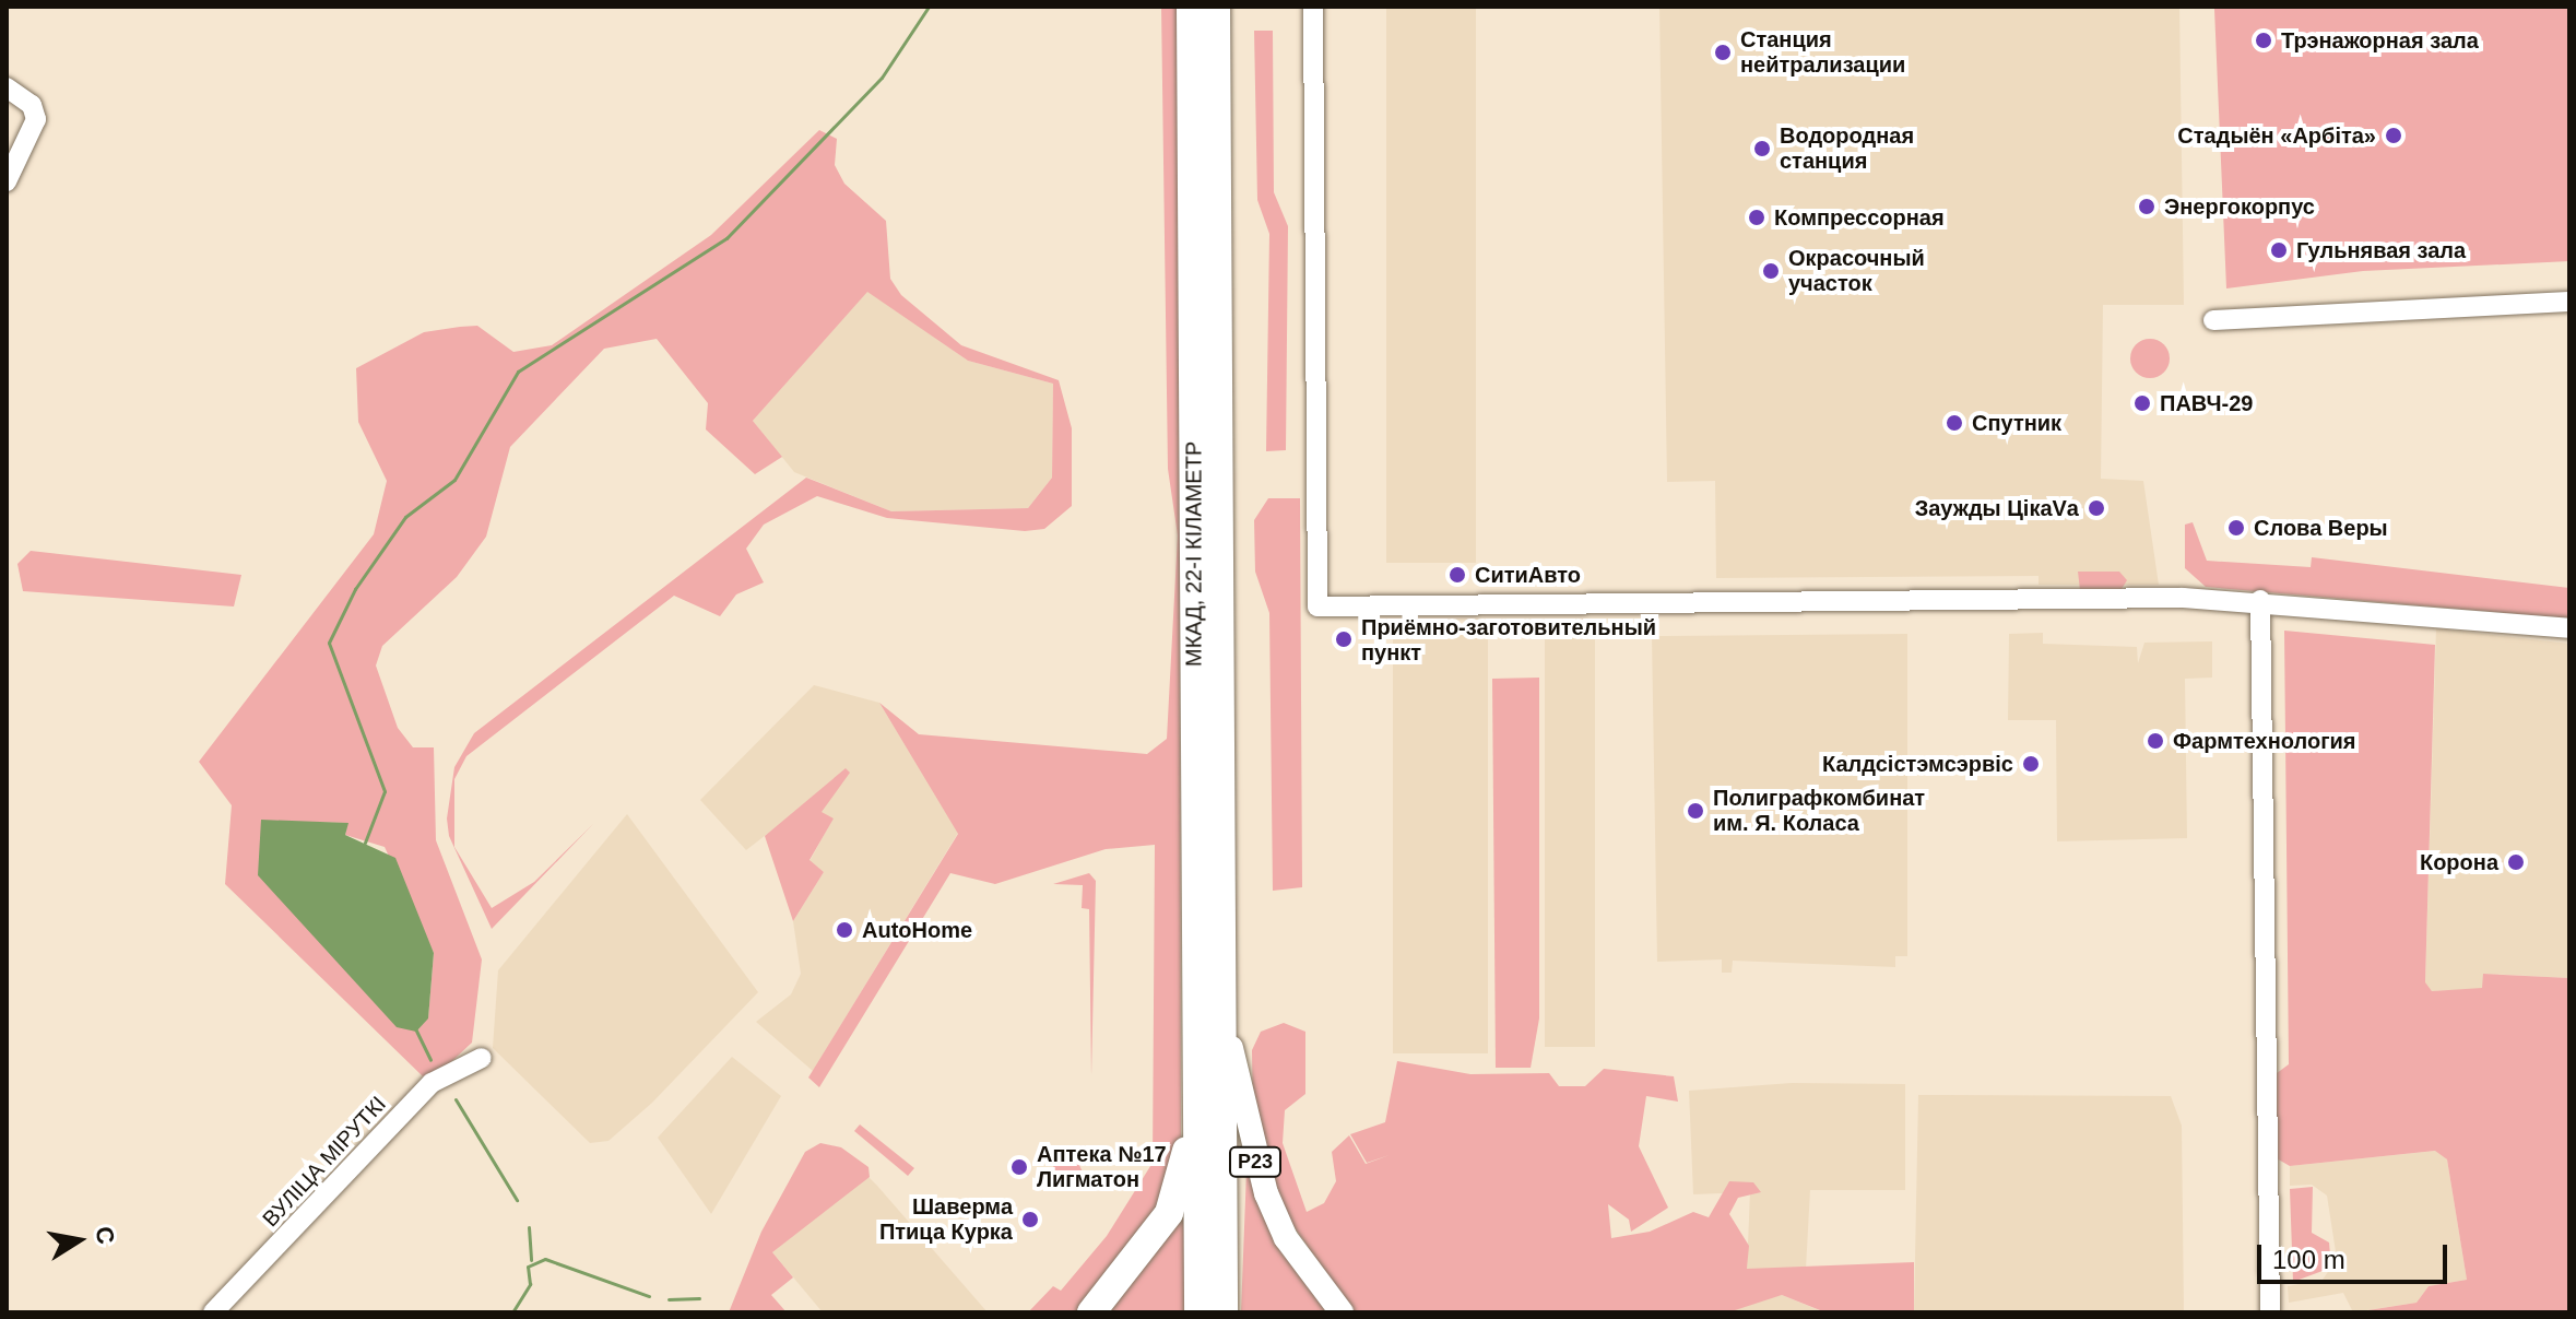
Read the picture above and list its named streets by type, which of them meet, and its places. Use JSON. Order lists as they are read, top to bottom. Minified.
{"streets":{"highway":["МКАД, 22-І КІЛАМЕТР"],"main road":["Р23"],"street":["ВУЛІЦА МІРУТКІ"]},"crossings":[["МКАД, 22-І КІЛАМЕТР","Р23"]],"places":["Трэнажорная зала","Станция нейтрализации","Стадыён «Арбіта»","Водородная станция","Энергокорпус","Компрессорная","Гульнявая зала","Окрасочный участок","ПАВЧ-29","Спутник","Заужды ЦікаVа","Слова Веры","СитиАвто","Приёмно-заготовительный пункт","Фармтехнология","Калдсістэмсэрвіс","Полиграфкомбинат им. Я. Коласа","Корона","AutoHome","Аптека №17 Лигматон","Шаверма Птица Курка"],"scale_bar":"100 m","north":"right"}
